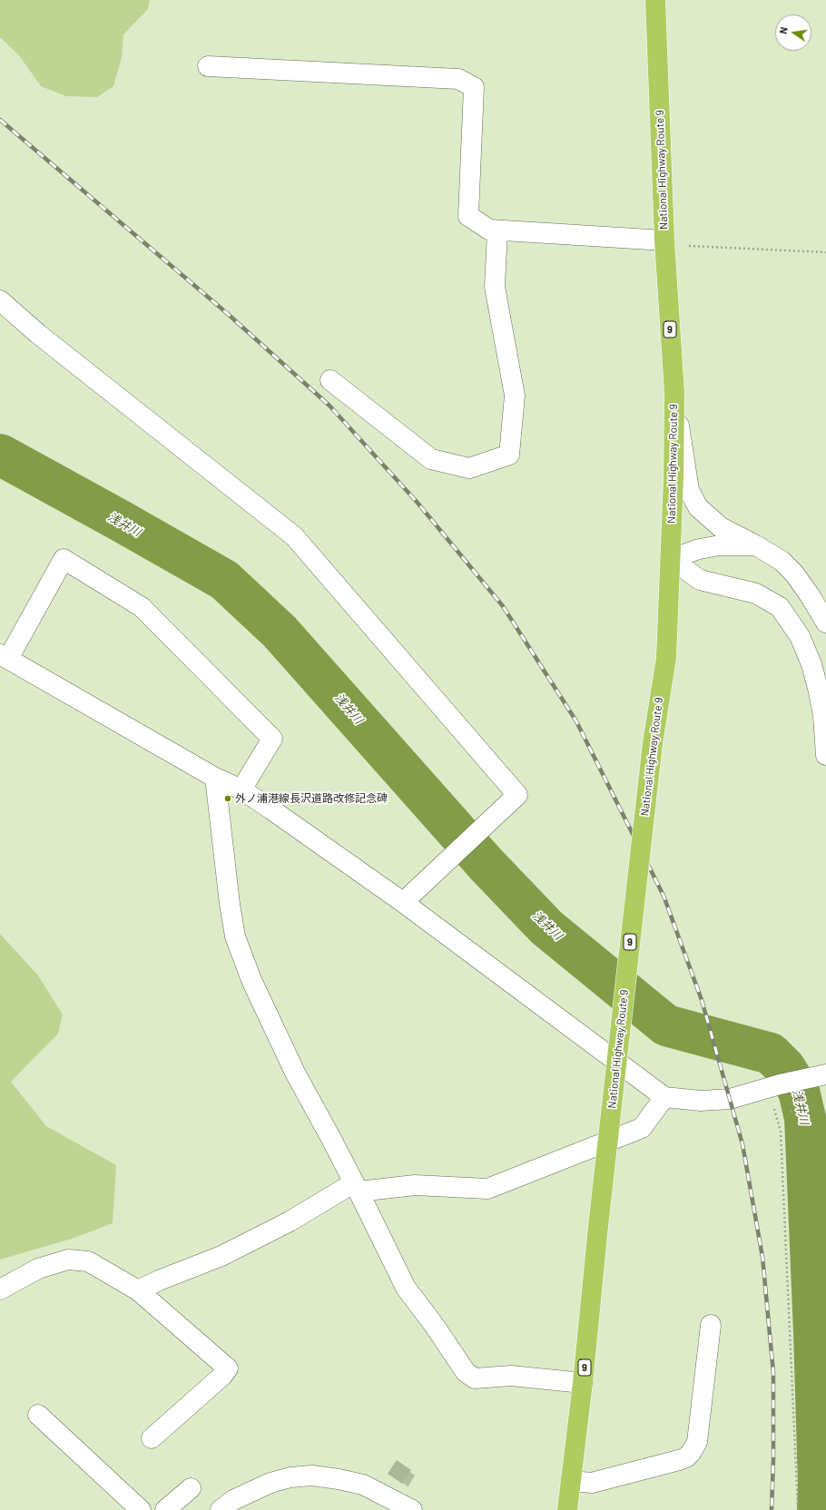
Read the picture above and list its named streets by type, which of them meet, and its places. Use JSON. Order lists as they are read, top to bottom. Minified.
{"streets":{"highway":["National Highway Route 9","9"]},"water":["浅井川"],"places":["外ノ浦港線長沢道路改修記念碑"],"north":"left"}
